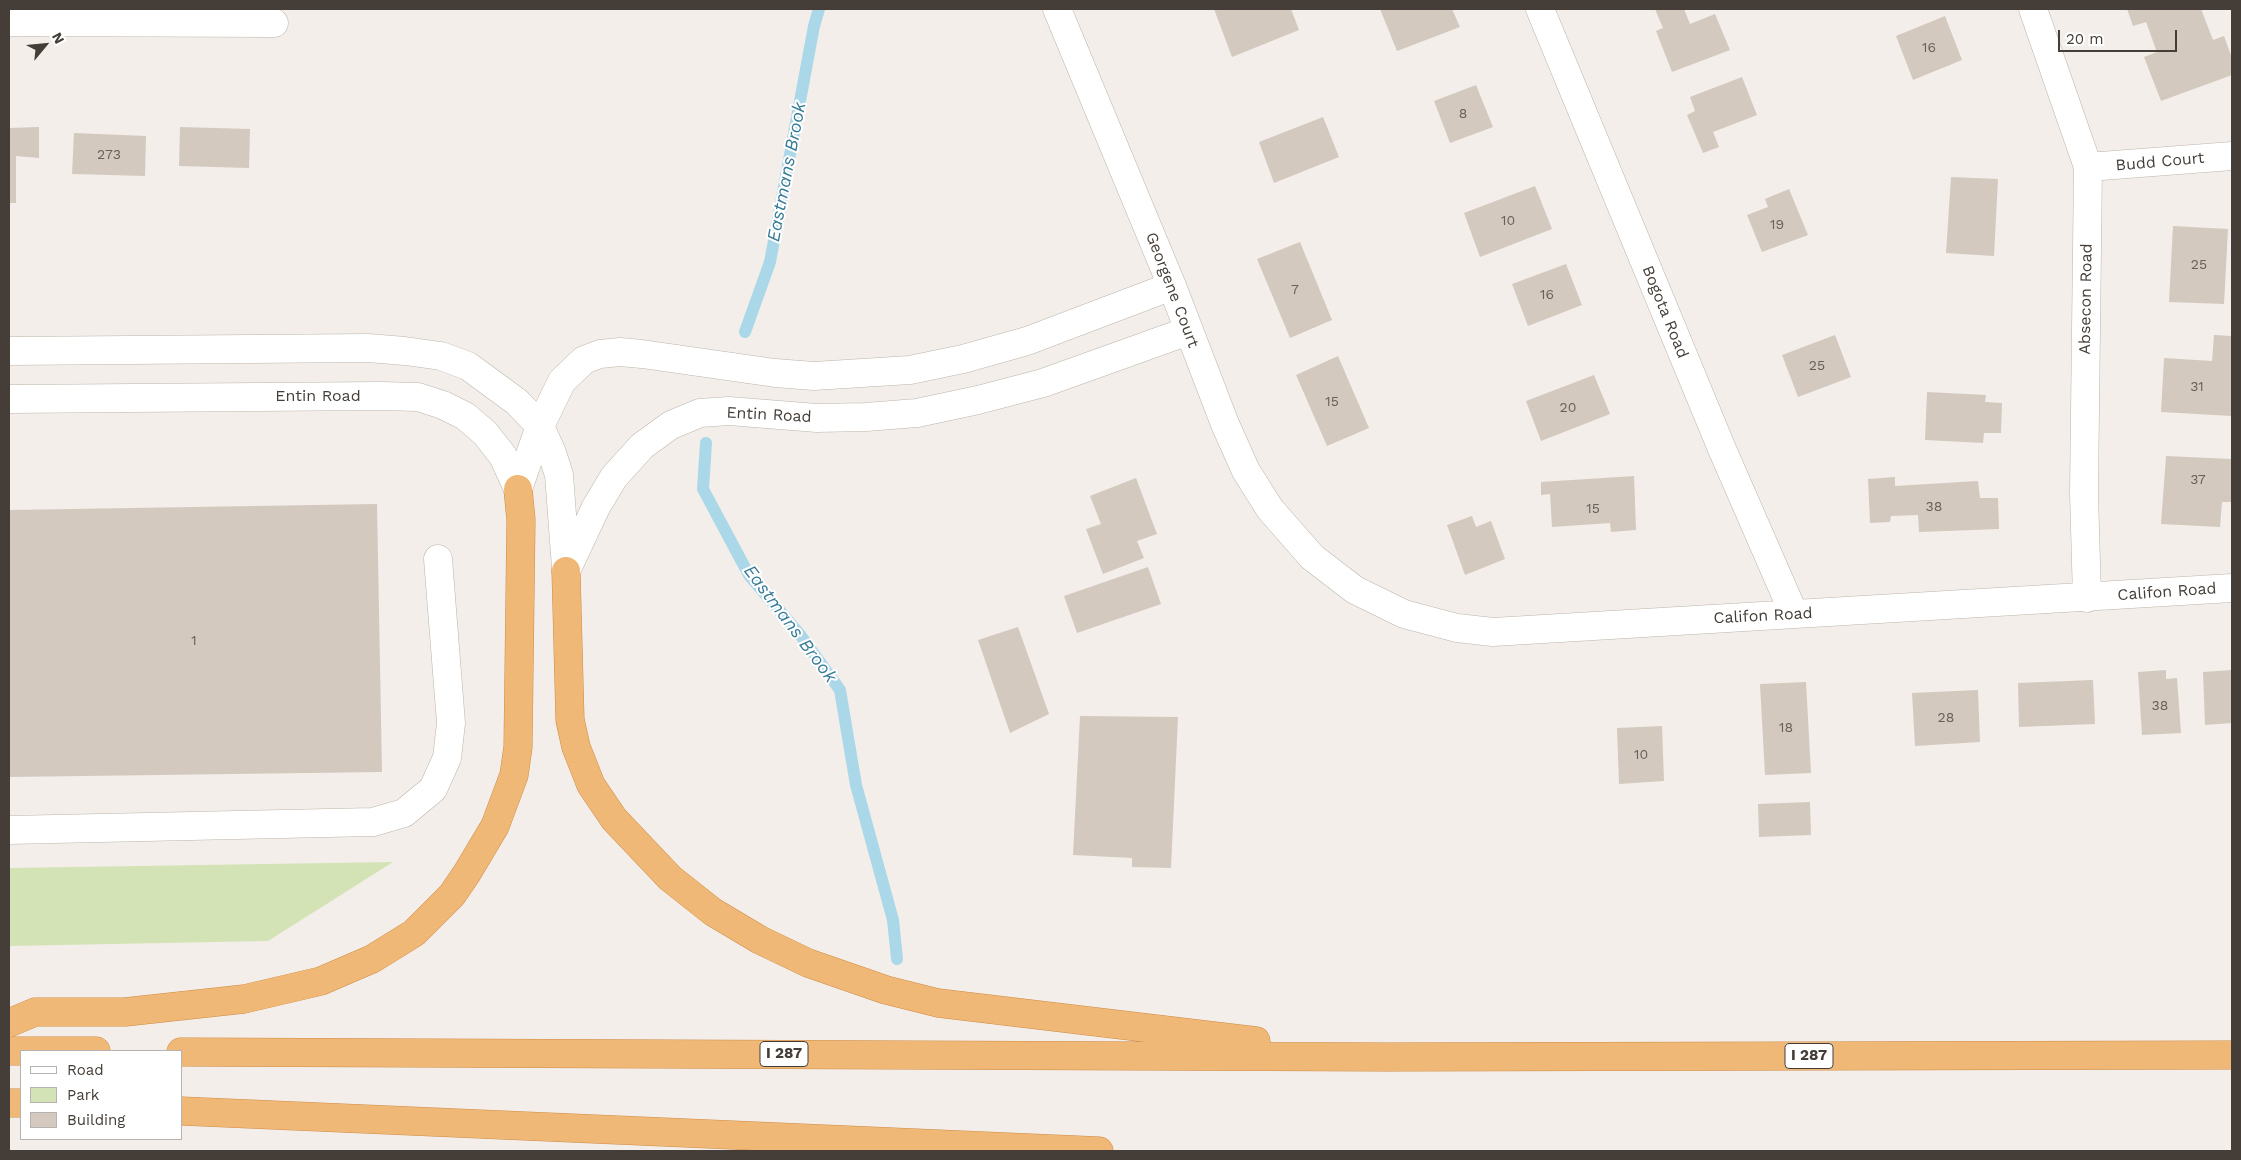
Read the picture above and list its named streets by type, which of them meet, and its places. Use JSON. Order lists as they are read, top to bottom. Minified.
{"streets":{"highway":["I 287"],"street":["Budd Court","Georgene Court","Absecon Road","Bogota Road","Entin Road","Califon Road"]},"crossings":[["Budd Court","Absecon Road"],["Georgene Court","Entin Road"],["Georgene Court","Califon Road"],["Absecon Road","Califon Road"],["Bogota Road","Califon Road"]],"water":["Eastmans Brook"],"house_numbers":["16","8","273","10","19","25","7","16","25","31","15","20","37","38","15","1","38","28","18","10"],"legend":["Road","Park","Building"],"scale_bar":"20 m","north":"top right"}
